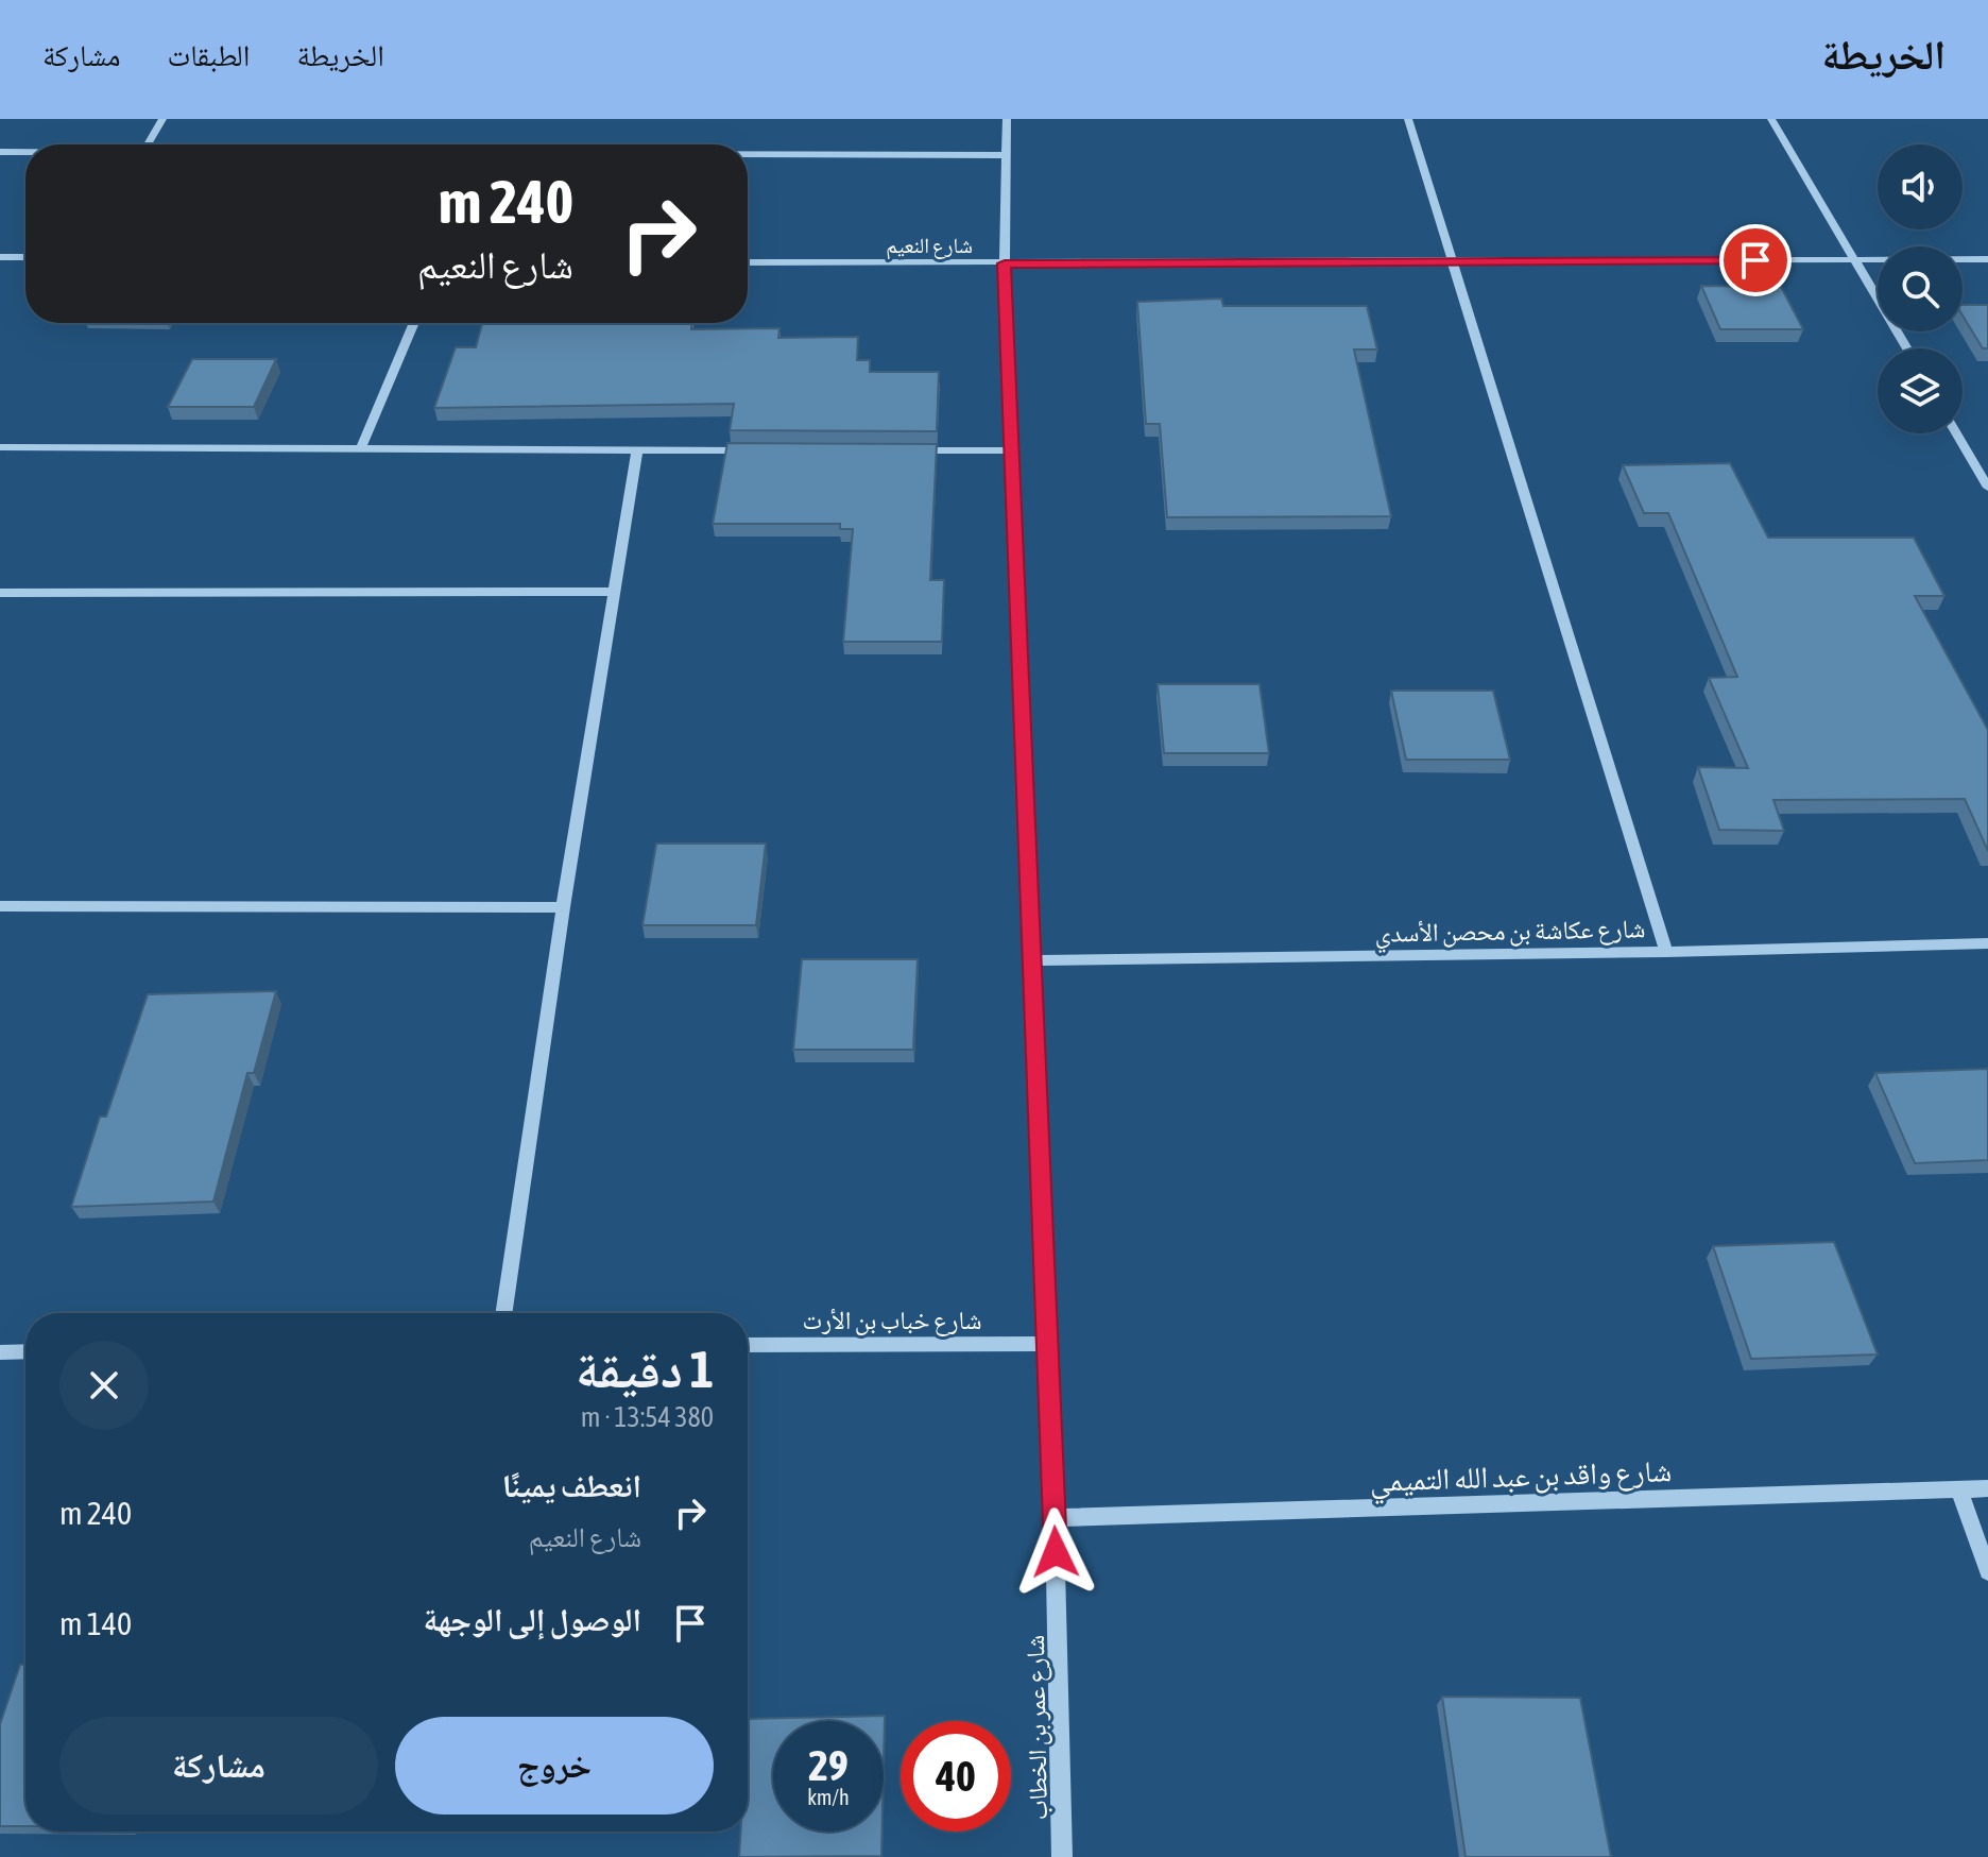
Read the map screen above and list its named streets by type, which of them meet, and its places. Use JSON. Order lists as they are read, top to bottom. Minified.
{"streets":{"street":["شارع النعيم","شارع عكاشة بن محصن الأسدي","شارع خباب بن الأرت","شارع واقد بن عبد الله التميمي","شارع عمر بن الخطاب"]},"crossings":[["شارع النعيم","شارع عمر بن الخطاب"],["شارع عكاشة بن محصن الأسدي","شارع عمر بن الخطاب"],["شارع خباب بن الأرت","شارع عمر بن الخطاب"],["شارع واقد بن عبد الله التميمي","شارع عمر بن الخطاب"]],"page":{"header":"الخريطة","nav":["الخريطة","الطبقات","مشاركة"],"turn":["240 m","شارع النعيم"],"heading":["1 دقيقة","380 m · 13:54"],"list":[{"name":"انعطف يمينًا","note":"شارع النعيم","value":"240 m"},{"name":"الوصول إلى الوجهة","value":"140 m"}],"buttons":["خروج","مشاركة"],"speed":"29 km/h","limit":"40"}}
